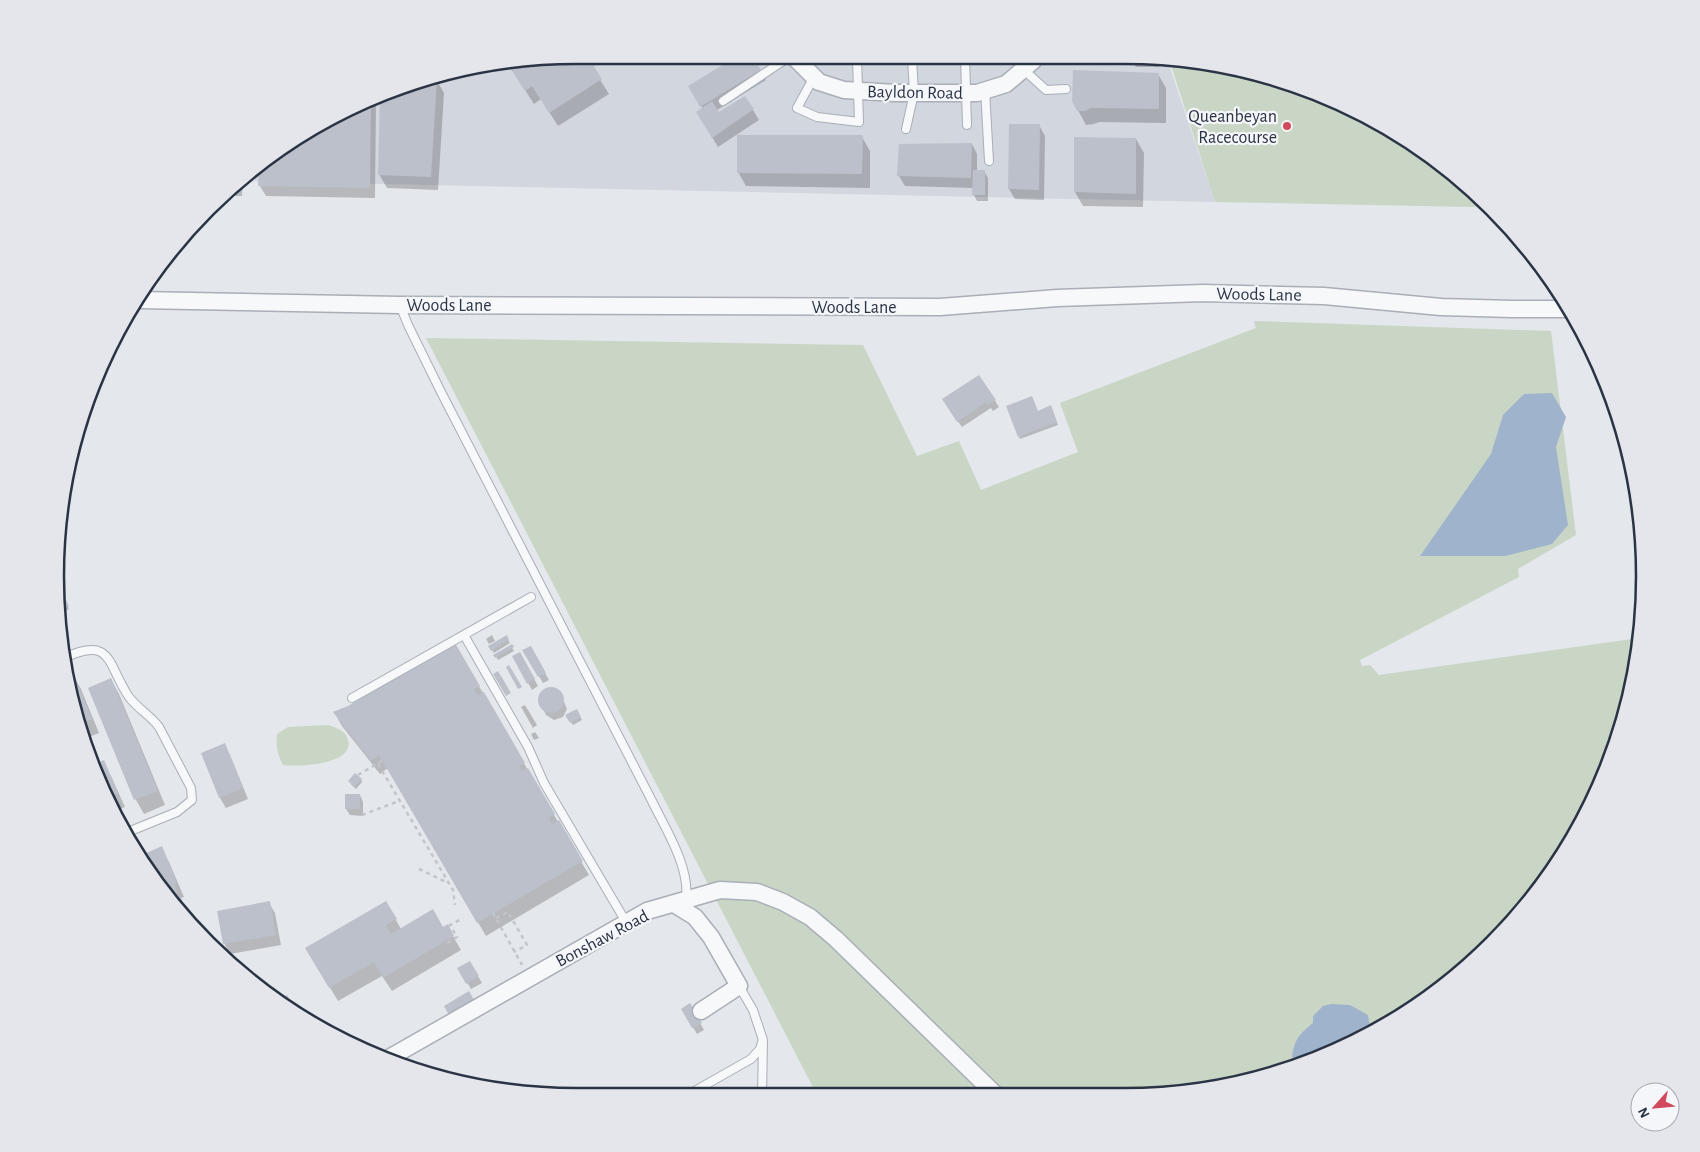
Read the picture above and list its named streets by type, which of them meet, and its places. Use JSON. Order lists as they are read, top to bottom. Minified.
{"streets":{"street":["Bayldon Road","Woods Lane","Bonshaw Road"]},"places":["Queanbeyan Racecourse"],"north":"bottom left"}
